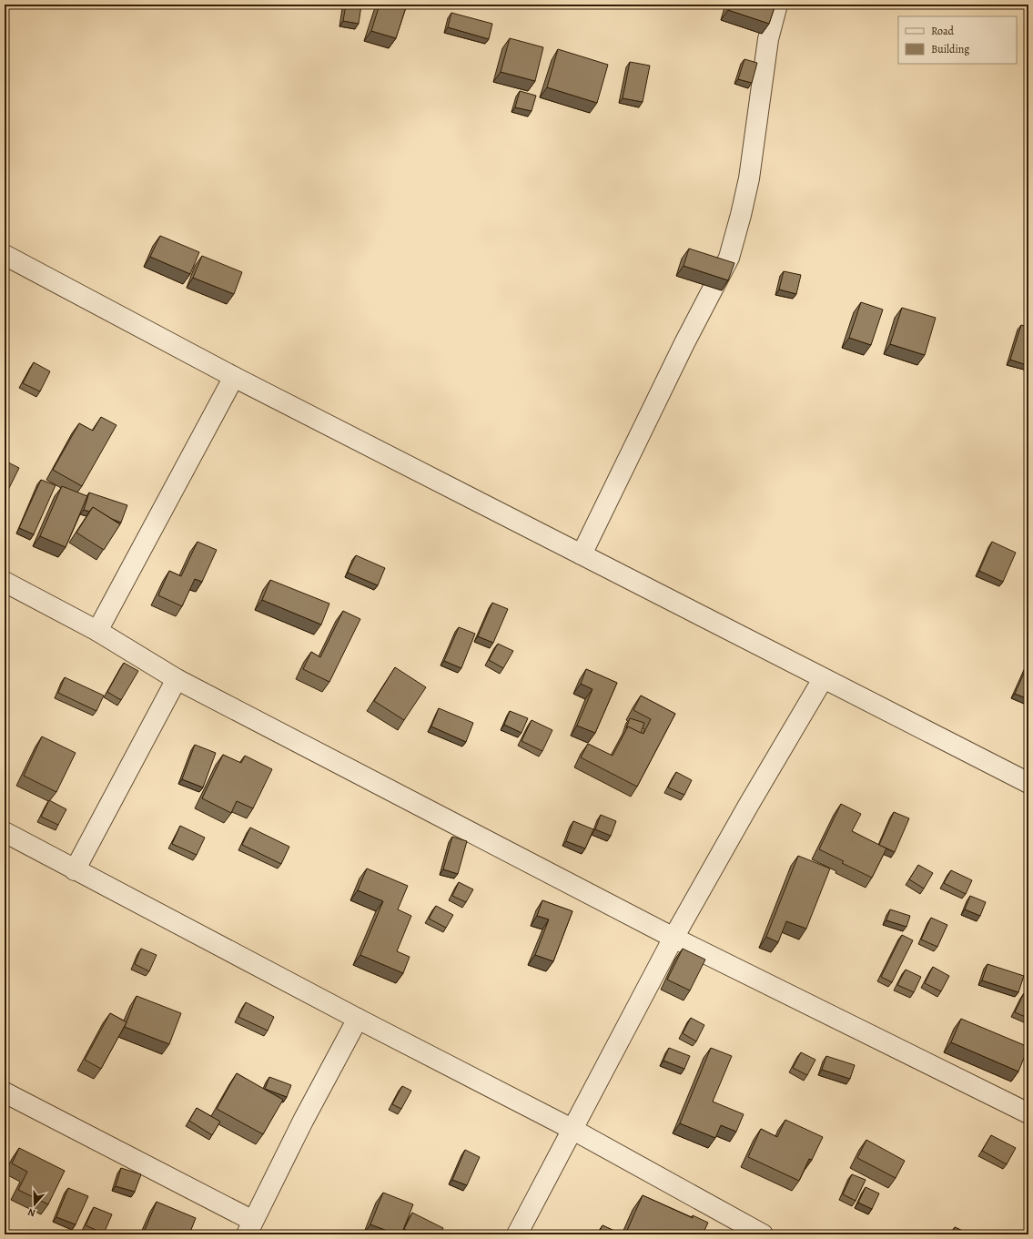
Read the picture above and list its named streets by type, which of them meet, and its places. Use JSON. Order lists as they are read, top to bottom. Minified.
{"legend":["Road","Building"],"north":"bottom"}
